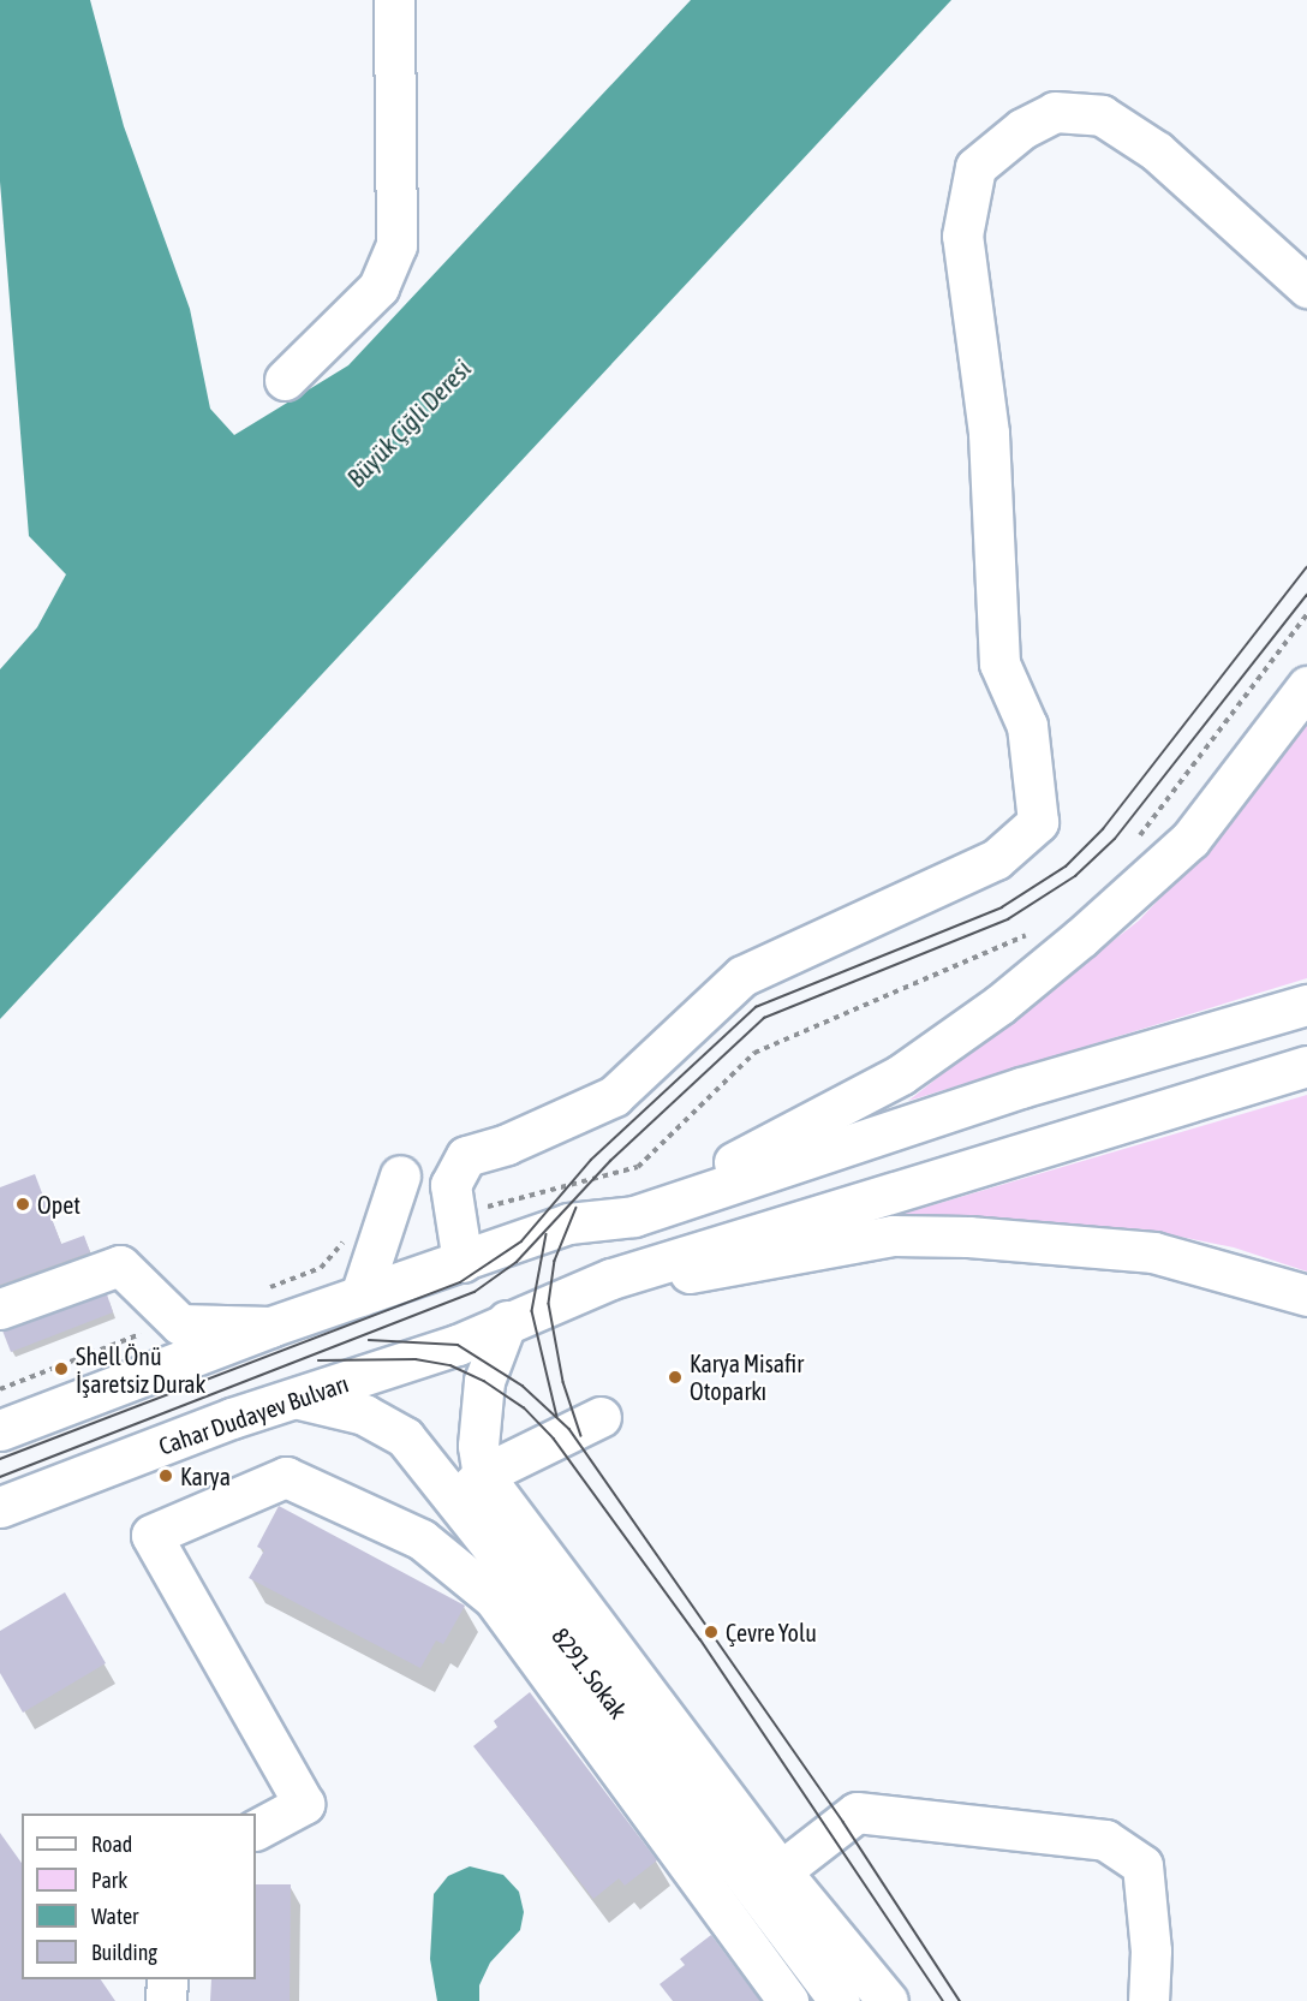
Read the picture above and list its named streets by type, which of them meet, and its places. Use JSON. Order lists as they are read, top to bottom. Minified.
{"streets":{"main road":["Cahar Dudayev Bulvarı","8291. Sokak"]},"crossings":[["Cahar Dudayev Bulvarı","8291. Sokak"]],"water":["Büyük Çiğli Deresi"],"places":["Opet","Shell Önü İşaretsiz Durak","Karya Misafir Otoparkı","Karya","Çevre Yolu"],"legend":["Road","Park","Water","Building"]}
